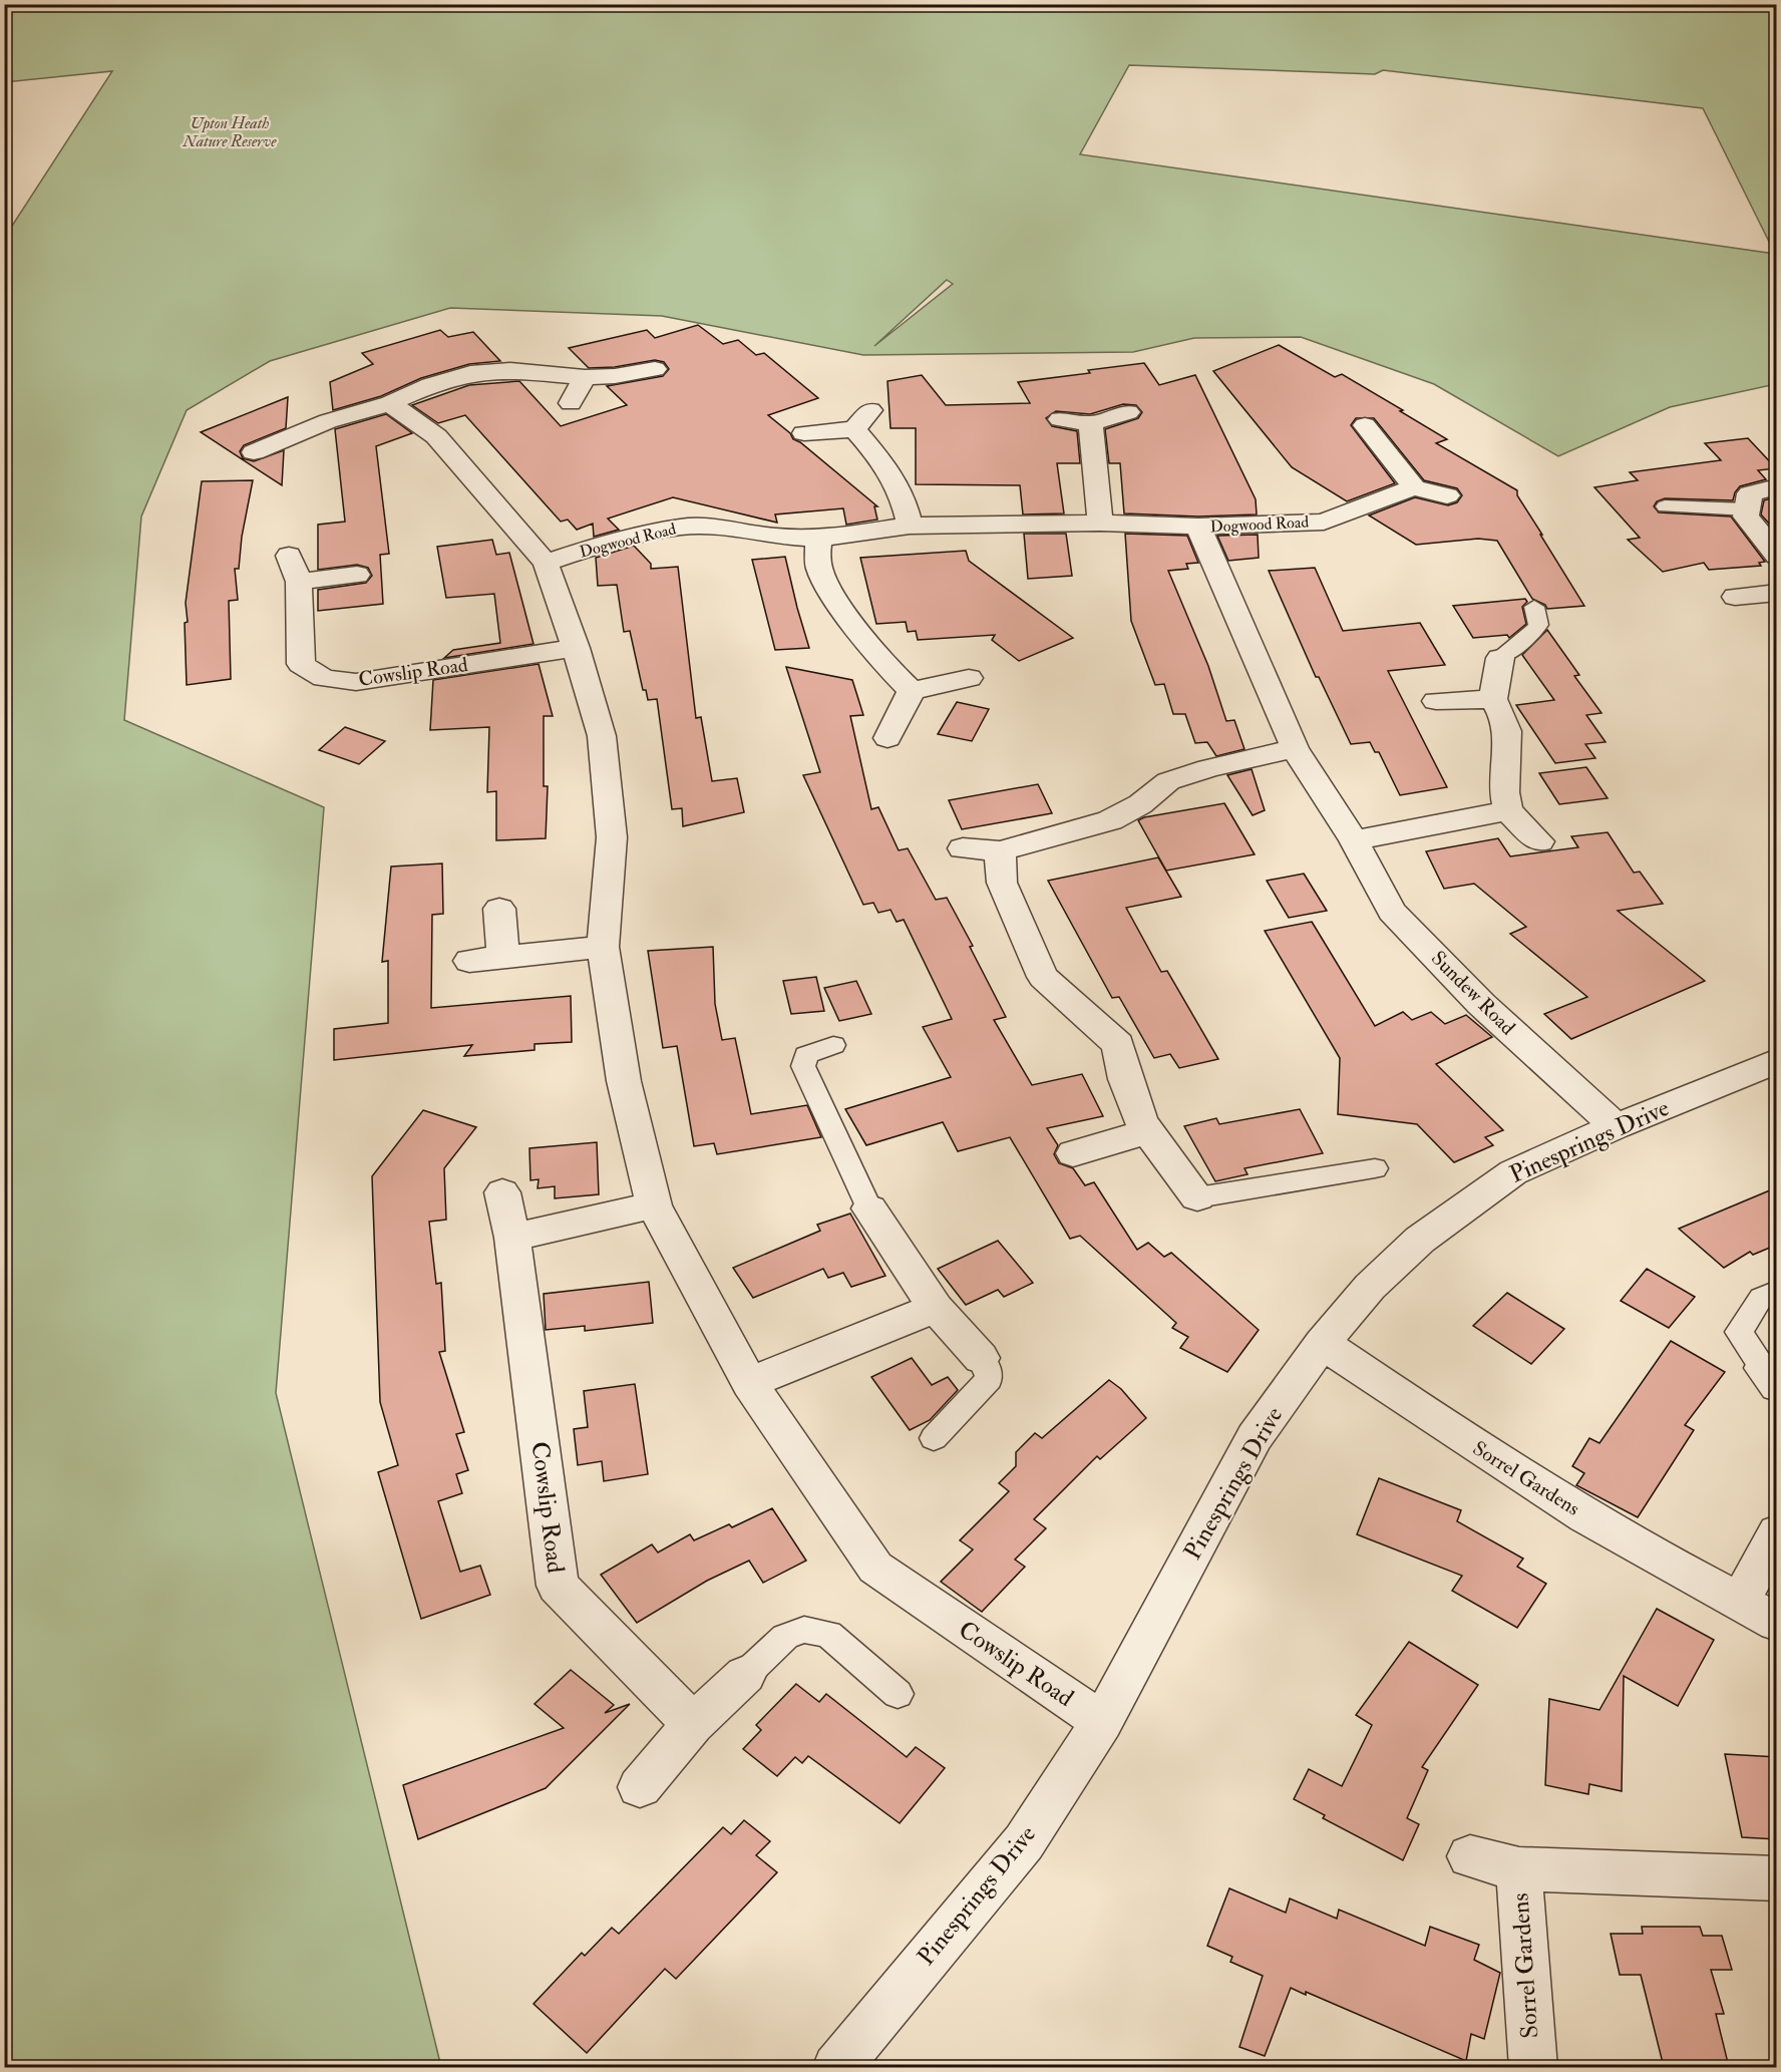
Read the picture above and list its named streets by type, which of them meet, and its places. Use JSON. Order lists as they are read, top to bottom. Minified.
{"streets":{"street":["Dogwood Road","Cowslip Road","Sundew Road","Pinesprings Drive","Sorrel Gardens"]},"crossings":[["Dogwood Road","Cowslip Road"],["Dogwood Road","Sundew Road"],["Cowslip Road","Pinesprings Drive"],["Sundew Road","Pinesprings Drive"],["Pinesprings Drive","Sorrel Gardens"]],"parks":["Upton Heath Nature Reserve"]}
